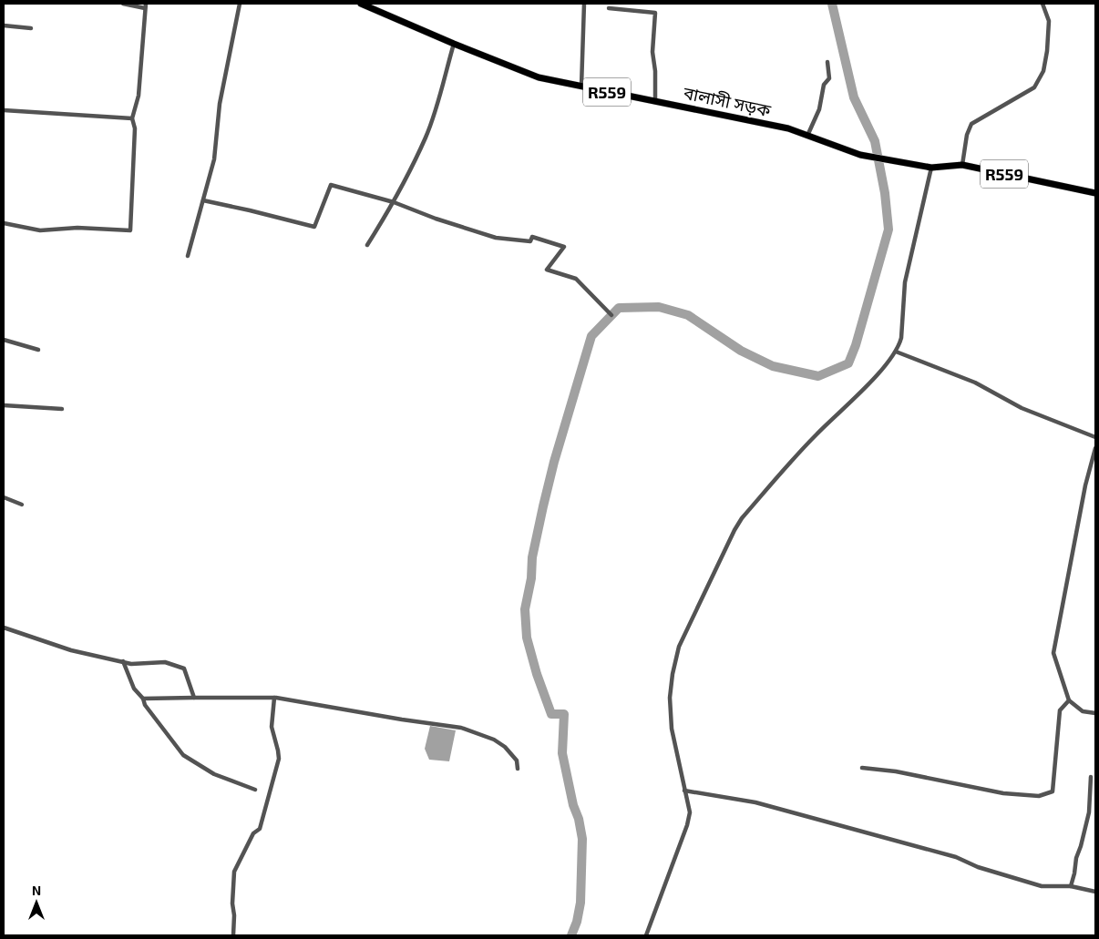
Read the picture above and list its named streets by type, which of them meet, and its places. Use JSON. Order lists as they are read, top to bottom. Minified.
{"streets":{"main road":["R559","বালাসী সড়ক"]},"north":"top"}
